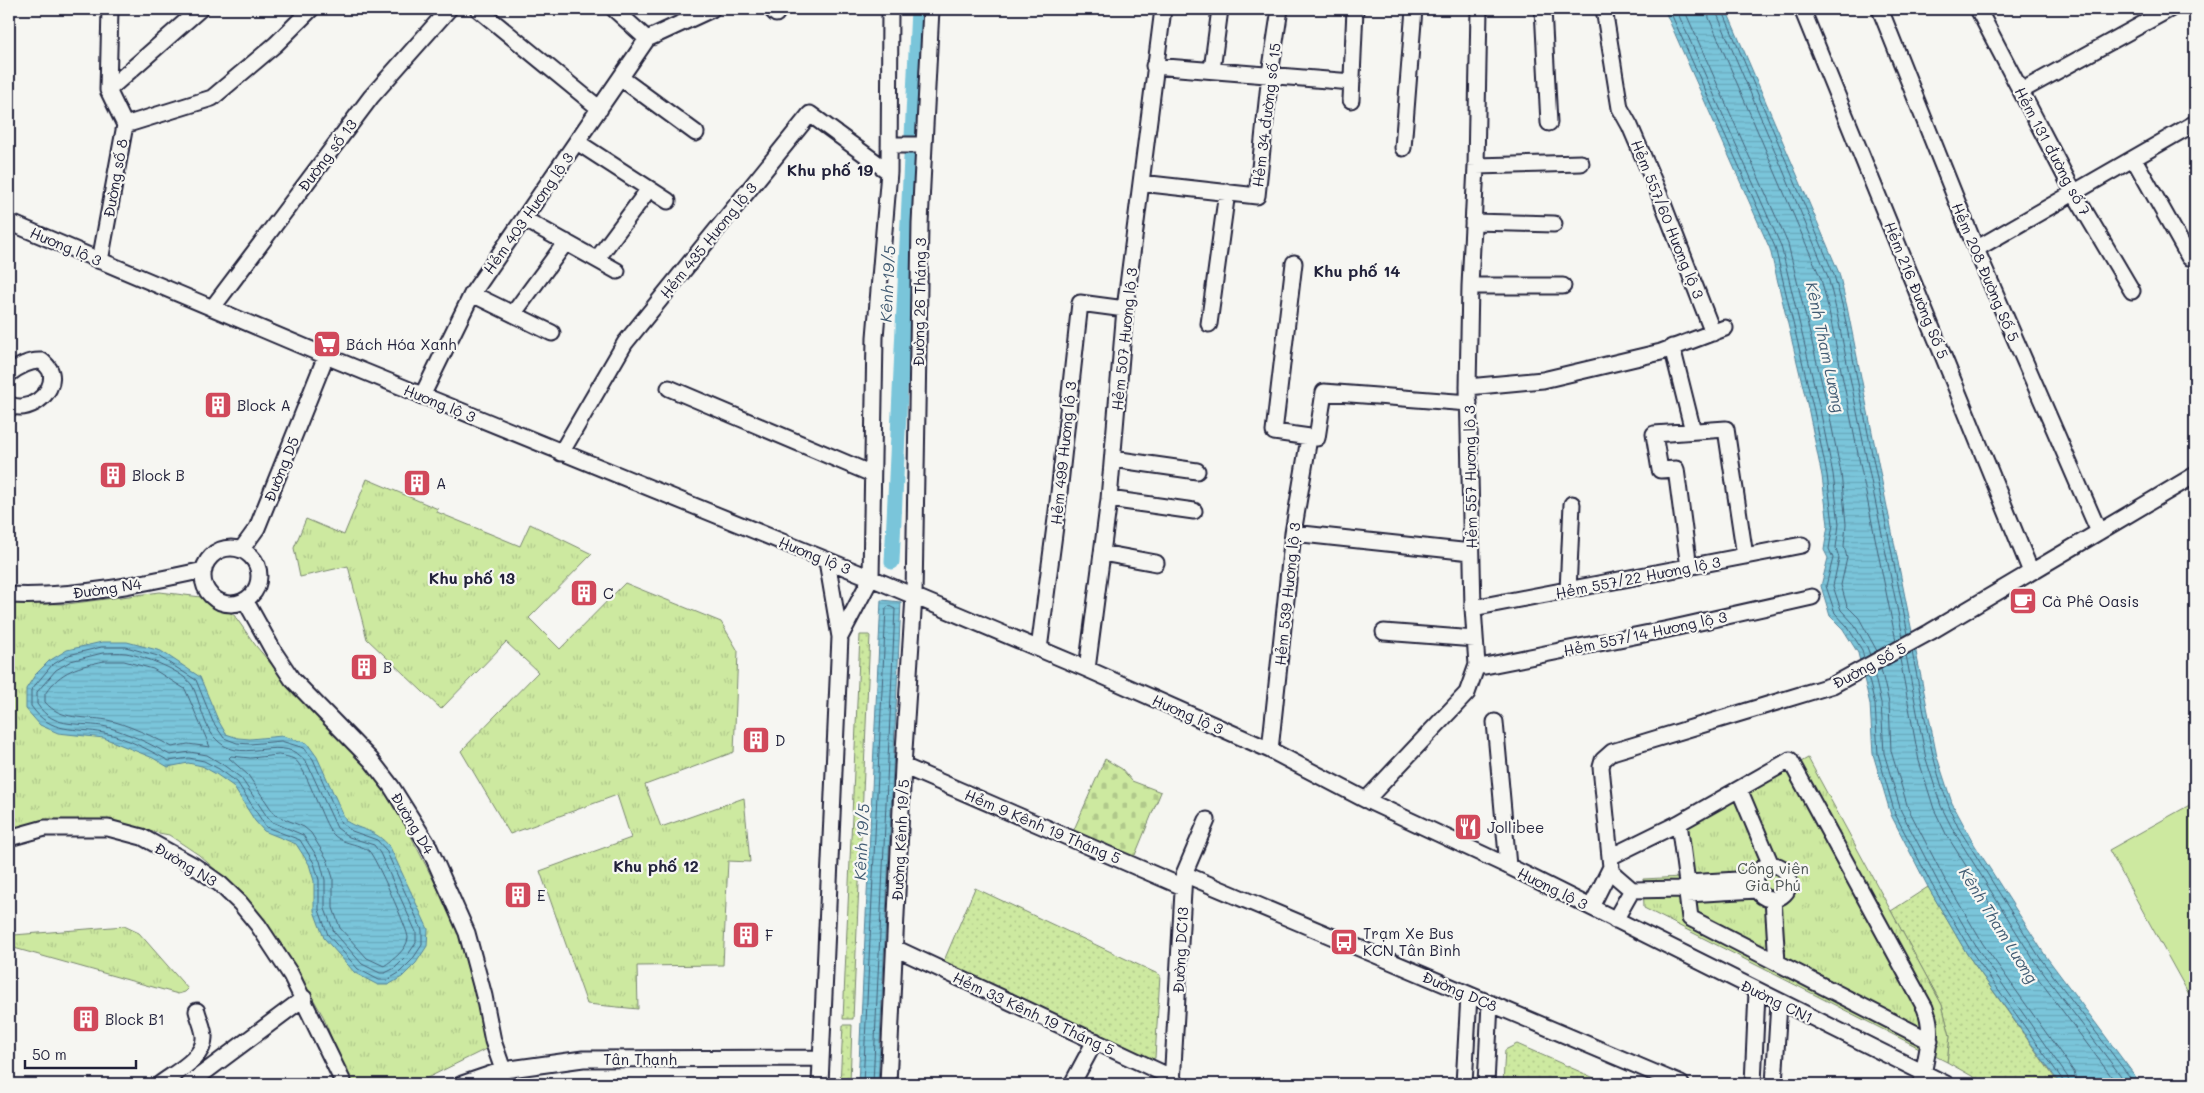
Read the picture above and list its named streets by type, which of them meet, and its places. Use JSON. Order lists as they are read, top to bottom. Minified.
{"streets":{"street":["Hẻm 34 đường số 15","Hẻm 131 đường số 7","Đường số 13","Đường số 8","Hẻm 403 Hương lộ 3","Hẻm 557/60 Hương lộ 3","Hẻm 435 Hương lộ 3","Hương lộ 3","Hẻm 208 Đường Số 5","Hẻm 216 Đường Số 5","Đường 26 Tháng 3","Hẻm 507 Hương lộ 3","Hẻm 499 Hương lộ 3","Đường D5","Hẻm 557 Hương lộ 3","Hẻm 557/22 Hương lộ 3","Đường N4","Hẻm 539 Hương lộ 3","Hẻm 557/14 Hương lộ 3","Đường Số 5","Đường D4","Hẻm 9 Kênh 19 Tháng 5","Đường Kênh 19/5","Đường N3","Đường DC13","Đường DC8","Đường CN1","Hẻm 33 Kênh 19 Tháng 5","Tân Thạnh"]},"crossings":[["Hẻm 34 đường số 15","Hẻm 507 Hương lộ 3"],["Đường số 13","Hương lộ 3"],["Đường số 8","Hương lộ 3"],["Hẻm 403 Hương lộ 3","Hương lộ 3"],["Hẻm 557/60 Hương lộ 3","Hẻm 557 Hương lộ 3"],["Hẻm 435 Hương lộ 3","Hương lộ 3"],["Hương lộ 3","Đường 26 Tháng 3"],["Hương lộ 3","Hẻm 507 Hương lộ 3"],["Hương lộ 3","Hẻm 499 Hương lộ 3"],["Hương lộ 3","Đường D5"],["Hương lộ 3","Hẻm 557 Hương lộ 3"],["Hương lộ 3","Hẻm 539 Hương lộ 3"],["Hương lộ 3","Đường Kênh 19/5"],["Hương lộ 3","Đường CN1"],["Hẻm 208 Đường Số 5","Đường Số 5"],["Hẻm 216 Đường Số 5","Đường Số 5"],["Đường 26 Tháng 3","Đường Kênh 19/5"],["Hẻm 507 Hương lộ 3","Hẻm 499 Hương lộ 3"],["Đường D5","Đường N4"],["Đường D5","Đường D4"],["Hẻm 557 Hương lộ 3","Hẻm 557/22 Hương lộ 3"],["Hẻm 557 Hương lộ 3","Hẻm 557/14 Hương lộ 3"],["Đường N4","Đường D4"],["Đường D4","Tân Thạnh"],["Hẻm 9 Kênh 19 Tháng 5","Đường Kênh 19/5"],["Hẻm 9 Kênh 19 Tháng 5","Đường DC13"],["Hẻm 9 Kênh 19 Tháng 5","Đường DC8"],["Đường Kênh 19/5","Hẻm 33 Kênh 19 Tháng 5"],["Đường DC13","Đường DC8"],["Đường DC13","Hẻm 33 Kênh 19 Tháng 5"]],"districts":["Khu phố 19","Khu phố 14","Khu phố 13","Khu phố 12"],"water":["Kênh 19/5","Kênh Tham Lương"],"parks":["Công viên Gia Phú"],"places":{"supermarket":["Bách Hóa Xanh"],"building":["Block A","Block B","A","C","B","D","E","F","Block B1"],"cafe":["Cà Phê Oasis"],"restaurant":["Jollibee"],"bus stop":["Trạm Xe Bus KCN Tân Bình"]},"scale_bar":"50 m"}
